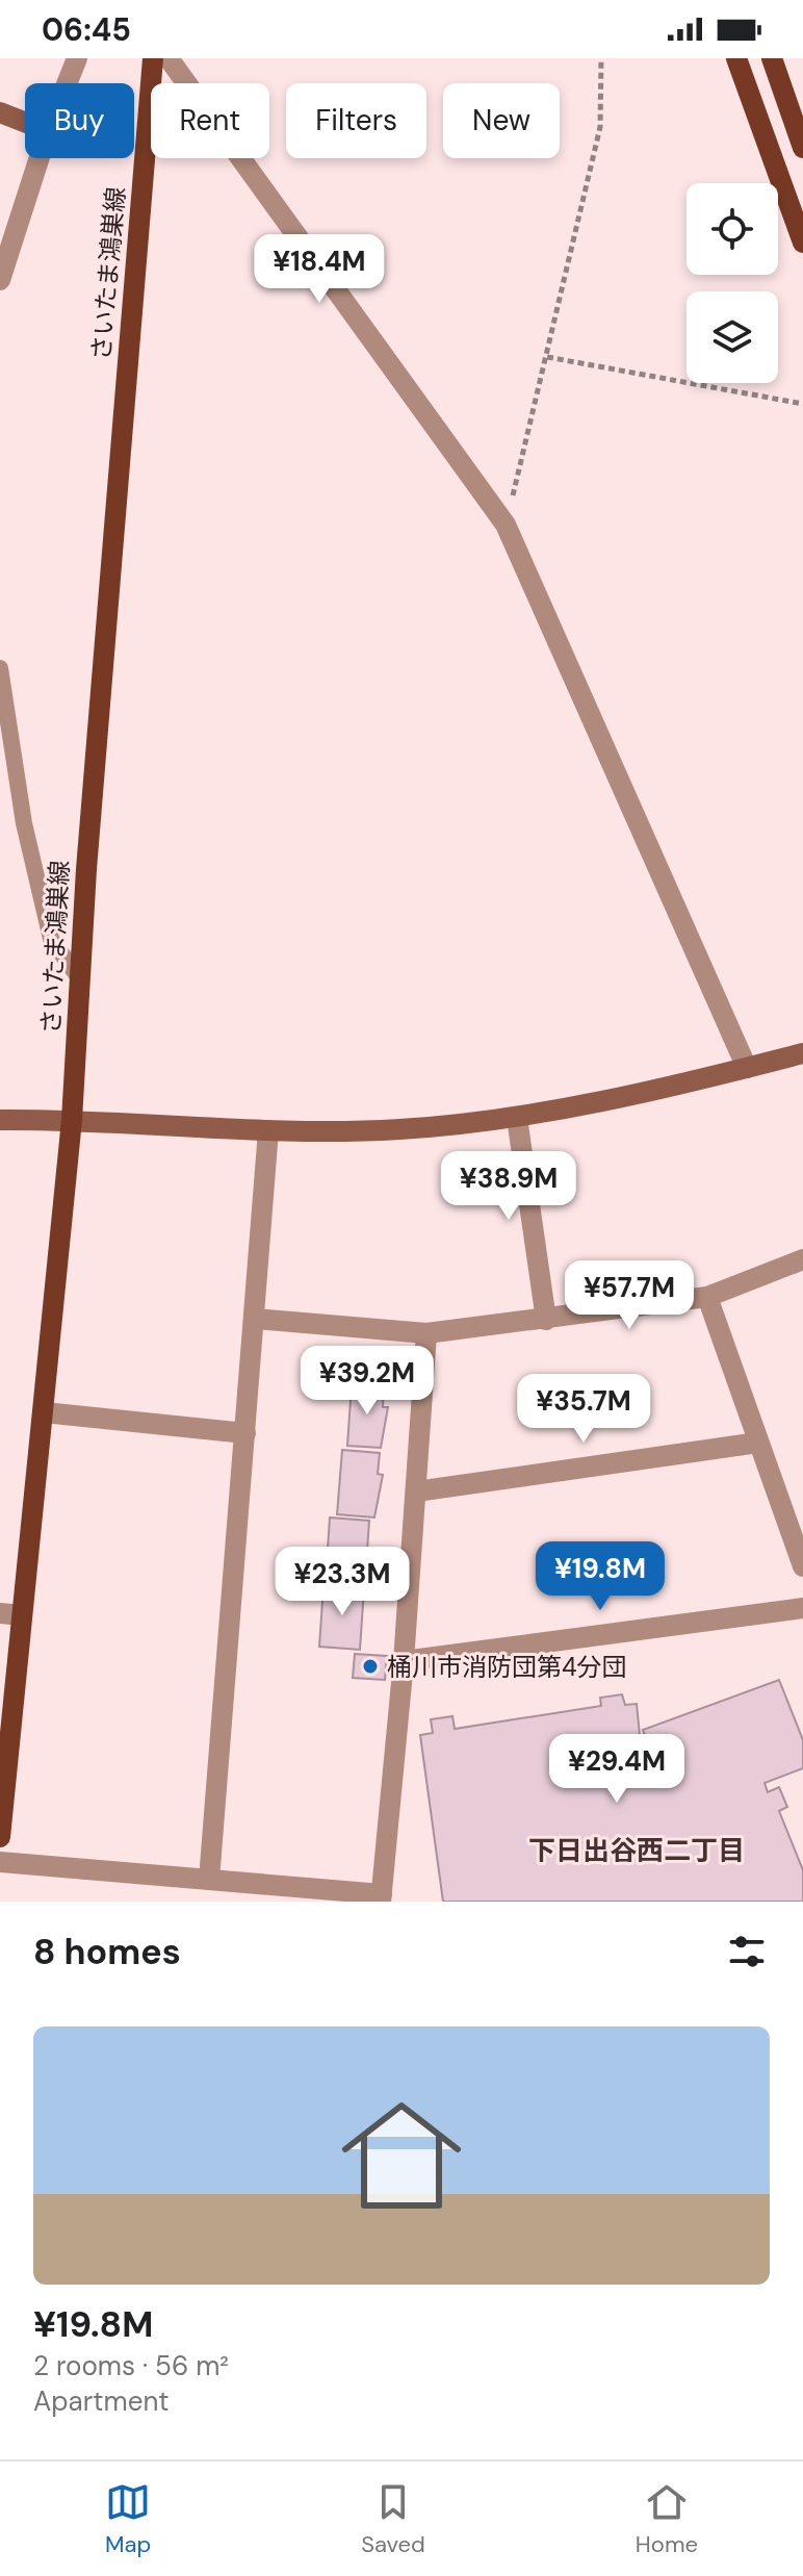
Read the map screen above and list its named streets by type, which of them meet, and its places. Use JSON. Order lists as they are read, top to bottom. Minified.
{"streets":{"main road":["さいたま鴻巣線"]},"districts":["下日出谷西二丁目"],"places":["桶川市消防団第4分団"],"page":{"status":"06:45","chip":["Buy","Rent","Filters","New"],"price":["¥18.4M","¥38.9M","¥57.7M","¥39.2M","¥35.7M","¥19.8M","¥23.3M","¥29.4M"],"heading":"8 homes","list":[{"name":"¥19.8M","note":"2 rooms · 56 m² · Apartment"}],"tabs":["Map","Saved","Home"]}}
